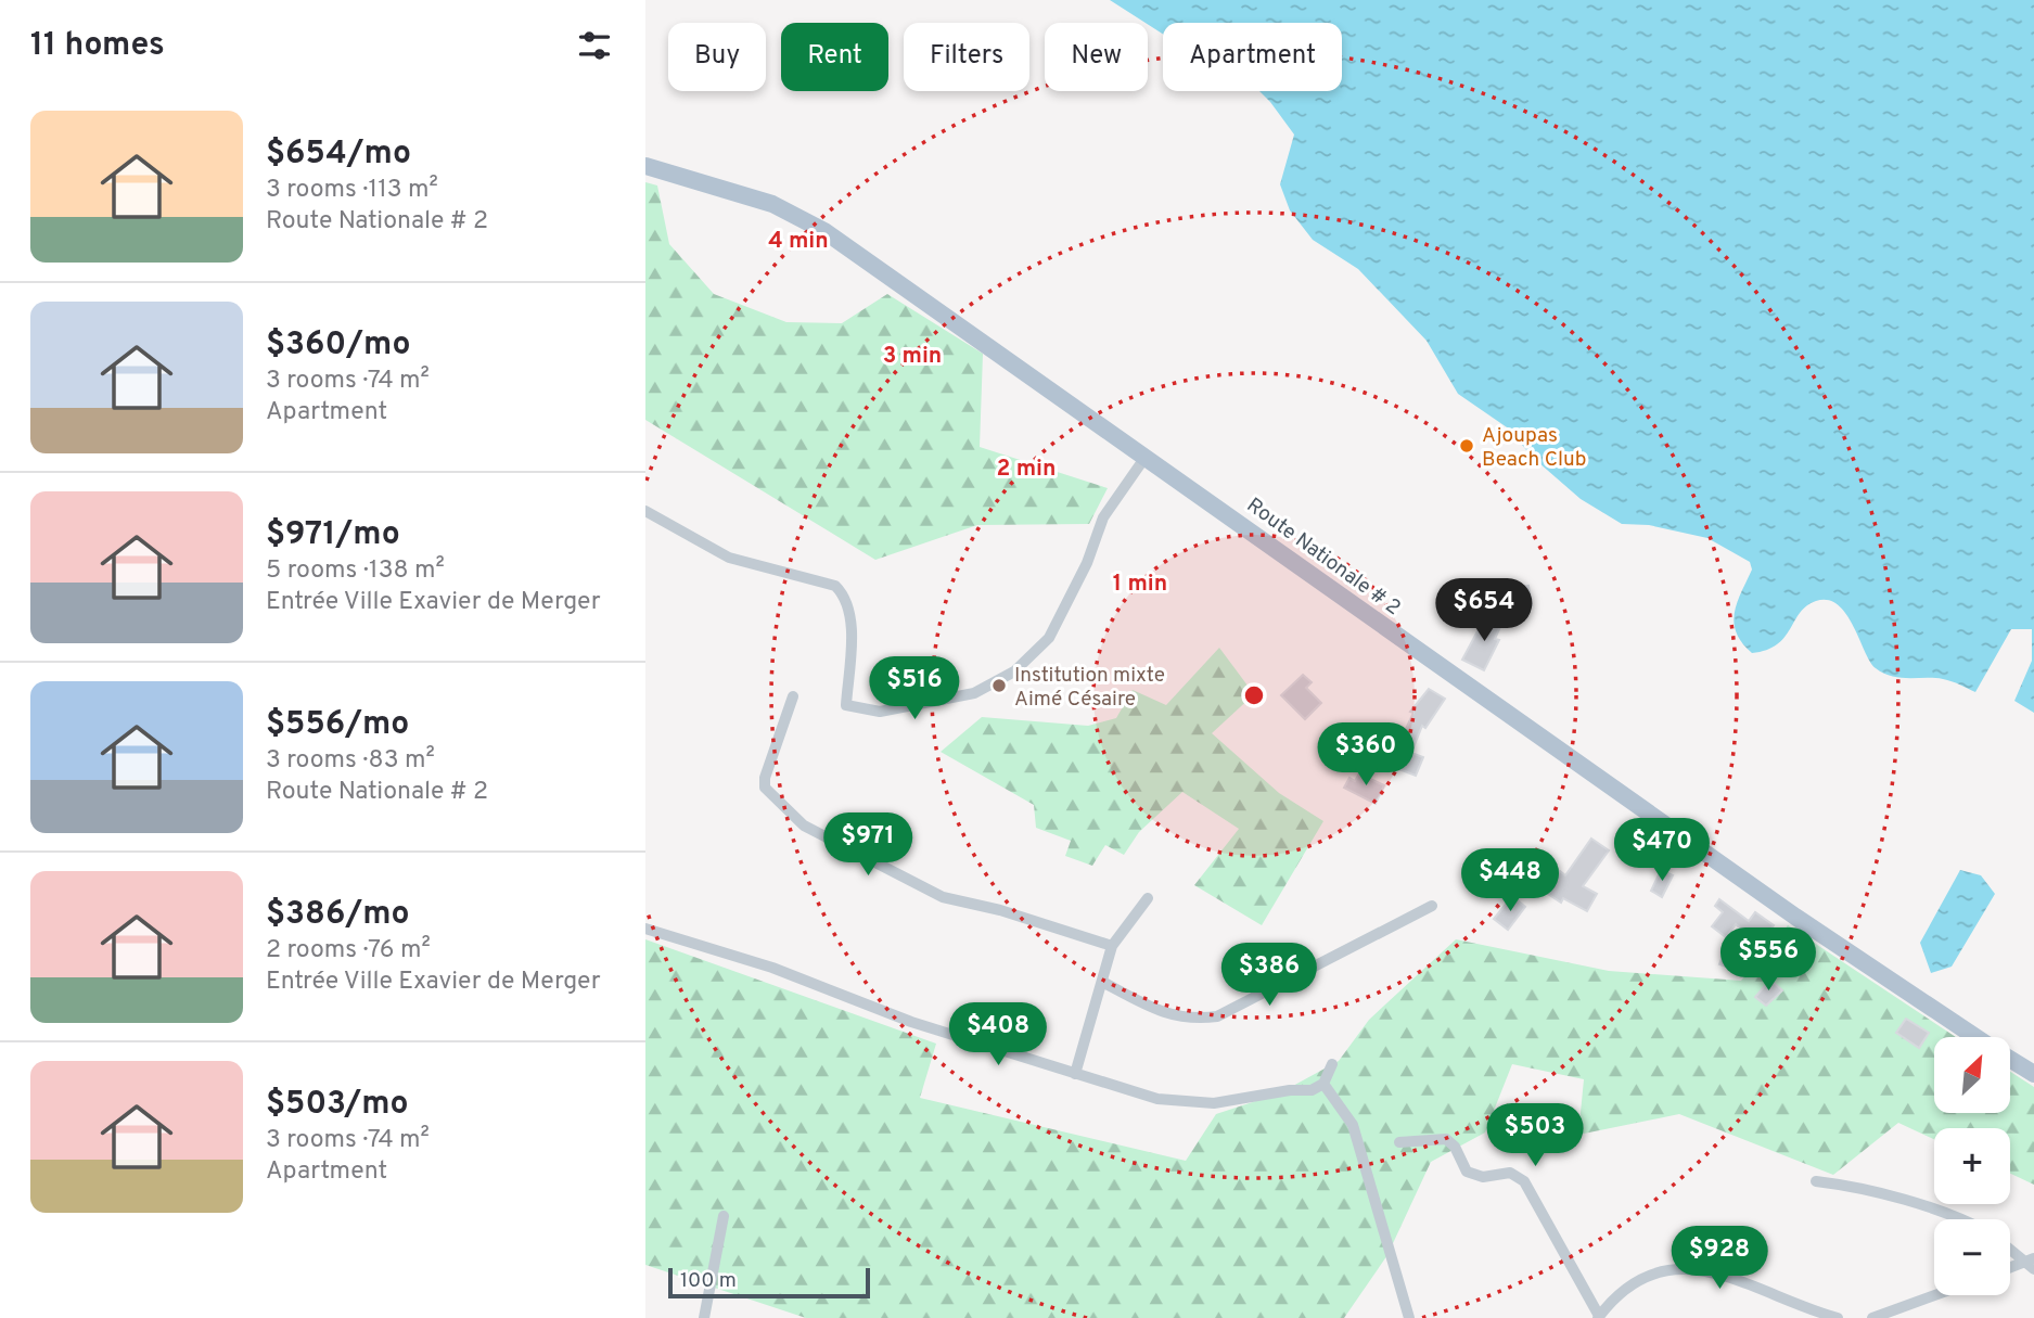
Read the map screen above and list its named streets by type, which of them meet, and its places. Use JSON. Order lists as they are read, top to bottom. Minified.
{"streets":{"main road":["Route Nationale # 2"]},"places":["Ajoupas Beach Club","Institution mixte Aimé Césaire"],"scale_bar":"100 m","north":"top right","page":{"heading":"11 homes","chip":["Buy","Rent","Filters","New","Apartment"],"list":[{"name":"$654/mo","note":"3 rooms · 113 m² · Route Nationale # 2"},{"name":"$360/mo","note":"3 rooms · 74 m² · Apartment"},{"name":"$971/mo","note":"5 rooms · 138 m² · Entrée Ville Exavier de Merger"},{"name":"$556/mo","note":"3 rooms · 83 m² · Route Nationale # 2"},{"name":"$386/mo","note":"2 rooms · 76 m² · Entrée Ville Exavier de Merger"},{"name":"$503/mo","note":"3 rooms · 74 m² · Apartment"}],"price":["$654","$516","$360","$971","$470","$448","$556","$386","$408","$503","$928"],"map_buttons":["+","−"],"scale":"100 m"},"rings":["4 min","3 min","2 min","1 min"]}
